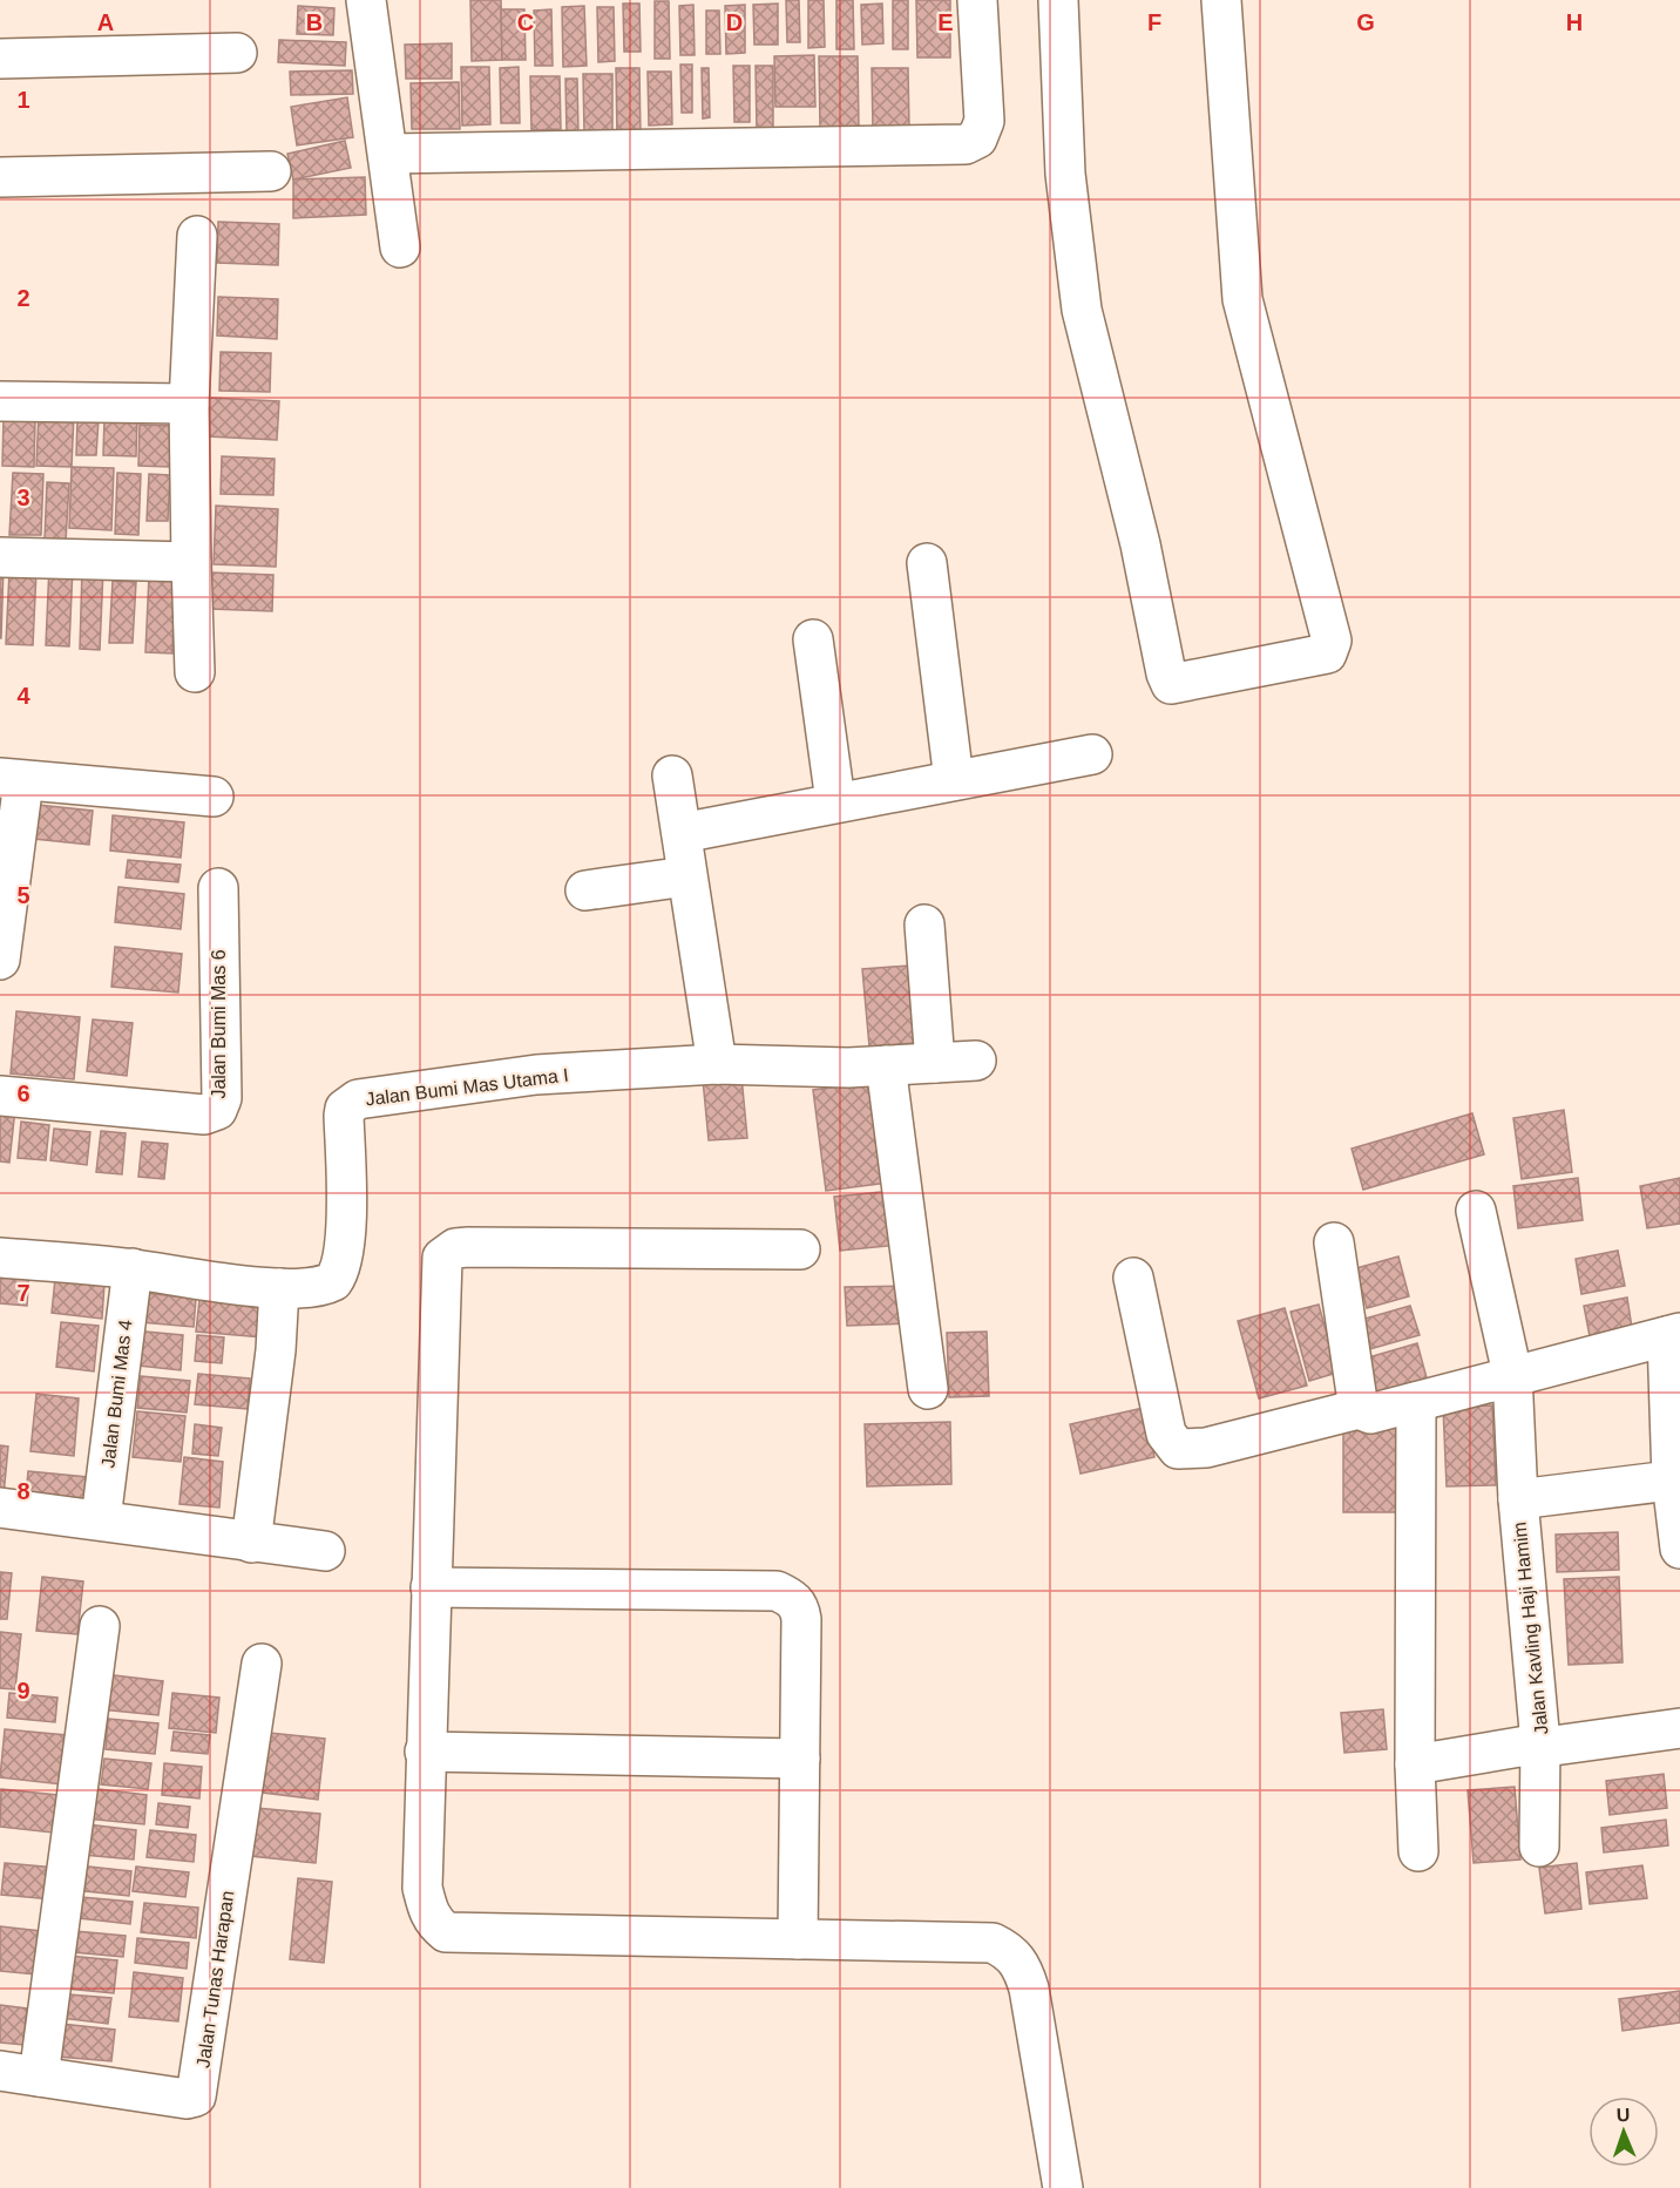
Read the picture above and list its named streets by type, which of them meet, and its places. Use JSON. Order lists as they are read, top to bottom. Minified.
{"streets":{"street":["Jalan Bumi Mas 6","Jalan Bumi Mas Utama I","Jalan Bumi Mas 4","Jalan Kavling Haji Hamim","Jalan Tunas Harapan"]},"crossings":[["Jalan Bumi Mas Utama I","Jalan Bumi Mas 4"]],"north":"top","grid":{"columns":["A","B","C","D","E","F","G","H"],"rows":["1","2","3","4","5","6","7","8","9"]}}
